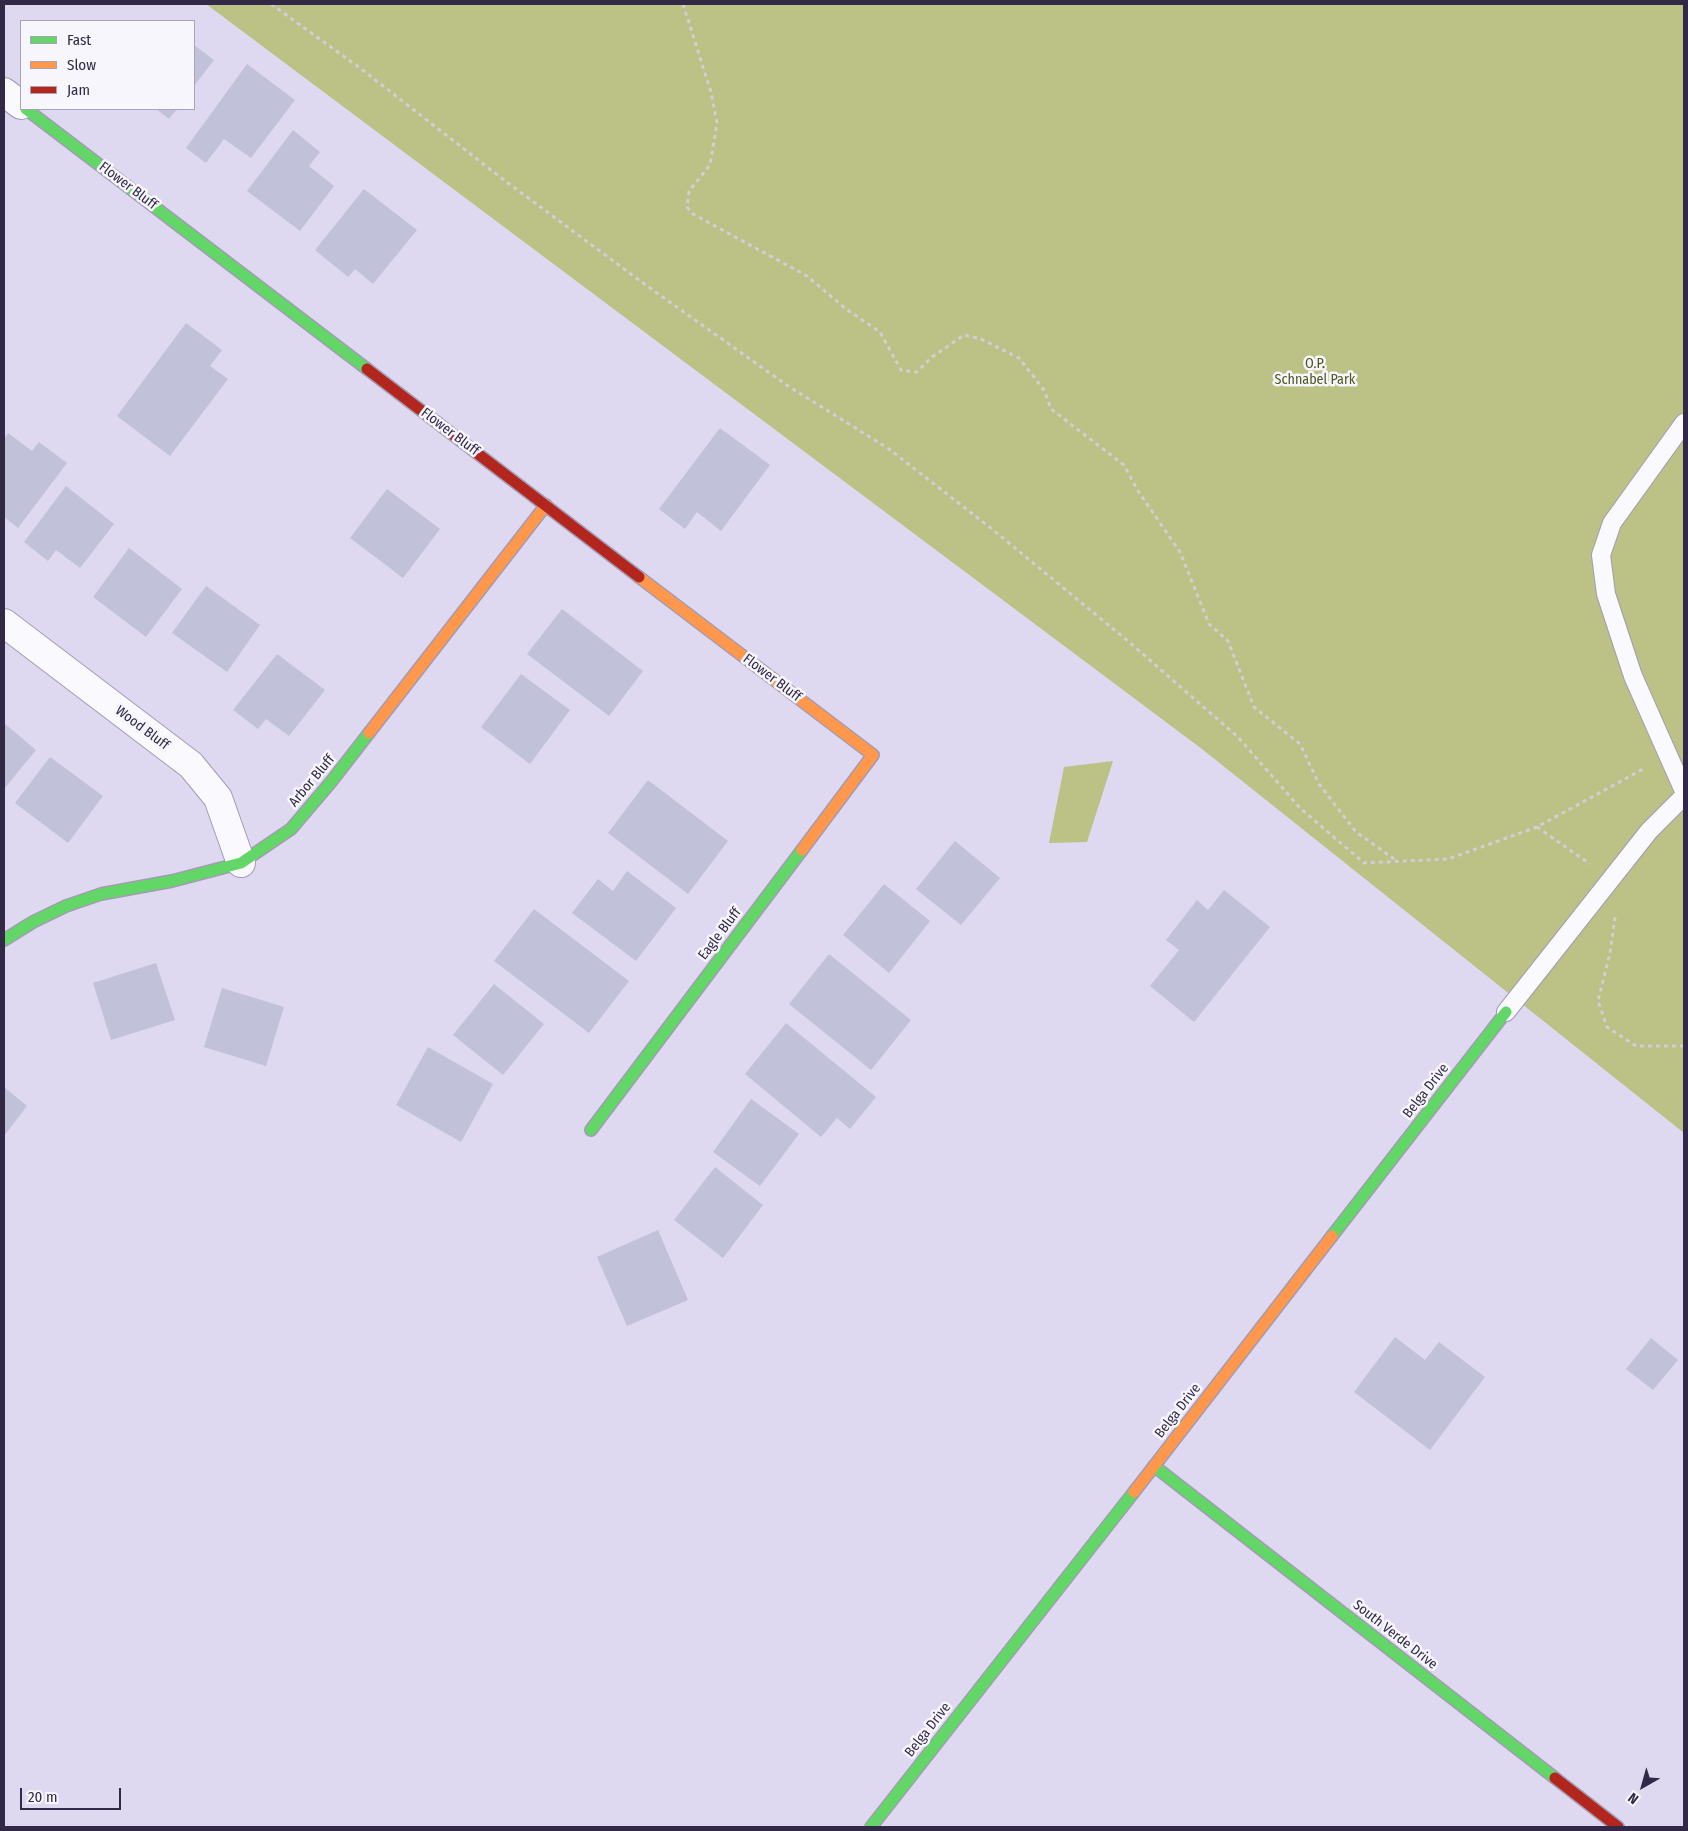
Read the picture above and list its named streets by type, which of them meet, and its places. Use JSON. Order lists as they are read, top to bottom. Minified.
{"streets":{"street":["Flower Bluff","Wood Bluff","Arbor Bluff","Eagle Bluff","Belga Drive","South Verde Drive"]},"crossings":[["Flower Bluff","Arbor Bluff"],["Flower Bluff","Eagle Bluff"],["Wood Bluff","Arbor Bluff"],["Belga Drive","South Verde Drive"]],"parks":["O.P. Schnabel Park"],"legend":["Fast","Slow","Jam"],"scale_bar":"20 m","north":"bottom left"}
